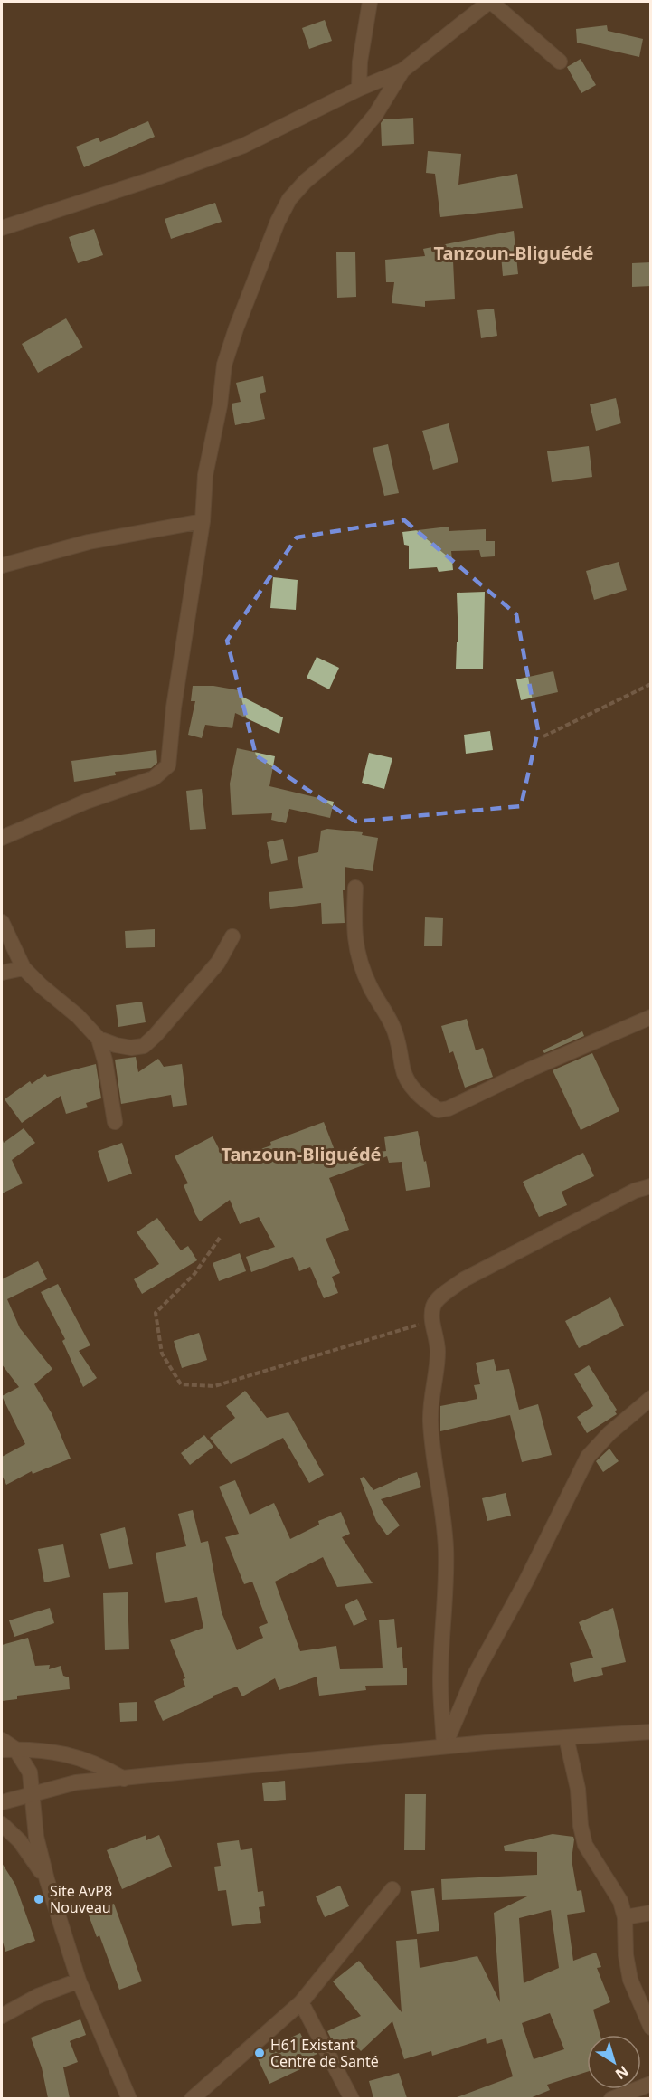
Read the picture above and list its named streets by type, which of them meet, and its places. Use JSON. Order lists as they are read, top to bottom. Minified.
{"districts":["Tanzoun-Bliguédé","Tanzoun-Bliguédé"],"places":["Site AvP8 Nouveau","H61 Existant Centre de Santé"],"north":"bottom right"}
